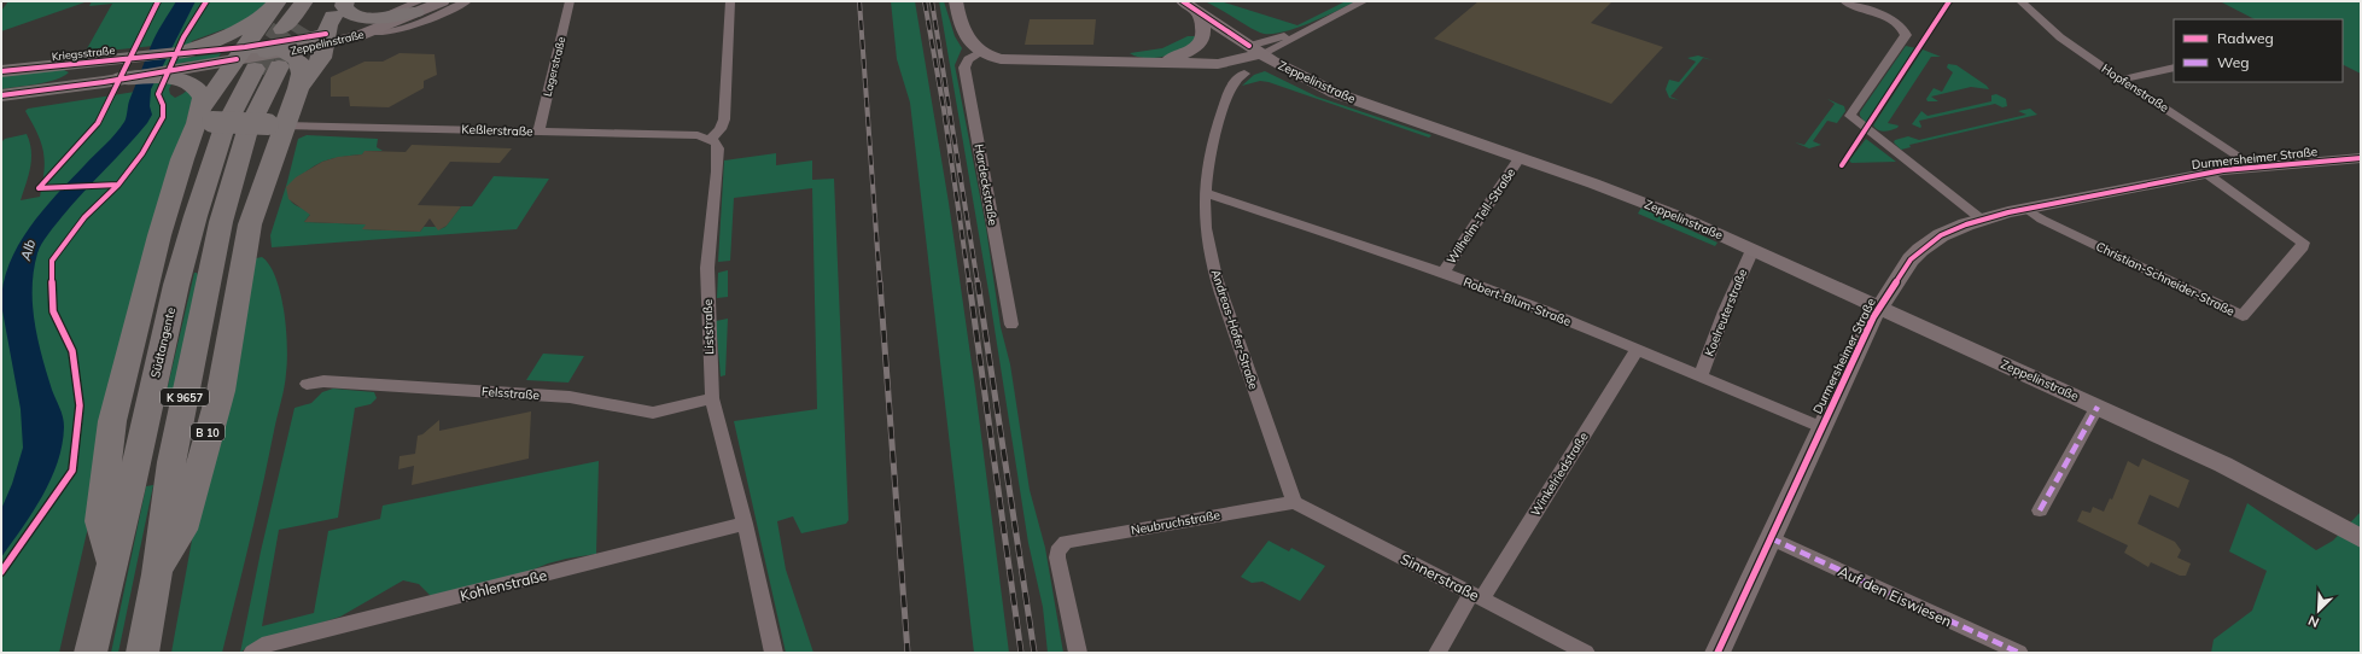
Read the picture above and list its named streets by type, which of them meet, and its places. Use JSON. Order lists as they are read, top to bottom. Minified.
{"streets":{"highway":["Südtangente","K 9657","B 10"],"main road":["Kriegsstraße"],"street":["Zeppelinstraße","Lagerstraße","Hopfenstraße","Keßlerstraße","Durmersheimer Straße","Hardeckstraße","Wilhelm-Tell-Straße","Christian-Schneider-Straße","Robert-Blum-Straße","Koelreuterstraße","Liststraße","Andreas-Hofer-Straße","Felsstraße","Winkelriedstraße","Neubruchstraße","Sinnerstraße","Kohlenstraße","Auf den Eiswiesen"]},"crossings":[["Zeppelinstraße","Durmersheimer Straße"],["Zeppelinstraße","Wilhelm-Tell-Straße"],["Zeppelinstraße","Koelreuterstraße"],["Kriegsstraße","Südtangente"],["Kriegsstraße","B 10"],["Lagerstraße","Keßlerstraße"],["Hopfenstraße","Durmersheimer Straße"],["Keßlerstraße","Liststraße"],["Keßlerstraße","B 10"],["Durmersheimer Straße","Christian-Schneider-Straße"],["Durmersheimer Straße","Robert-Blum-Straße"],["Durmersheimer Straße","Auf den Eiswiesen"],["Wilhelm-Tell-Straße","Robert-Blum-Straße"],["Robert-Blum-Straße","Koelreuterstraße"],["Robert-Blum-Straße","Andreas-Hofer-Straße"],["Robert-Blum-Straße","Winkelriedstraße"],["Liststraße","Felsstraße"],["Liststraße","Kohlenstraße"],["Andreas-Hofer-Straße","Neubruchstraße"],["Andreas-Hofer-Straße","Sinnerstraße"],["Südtangente","B 10"],["Winkelriedstraße","Sinnerstraße"],["Neubruchstraße","Sinnerstraße"]],"water":["Alb"],"legend":["Radweg","Weg"],"north":"bottom left"}
